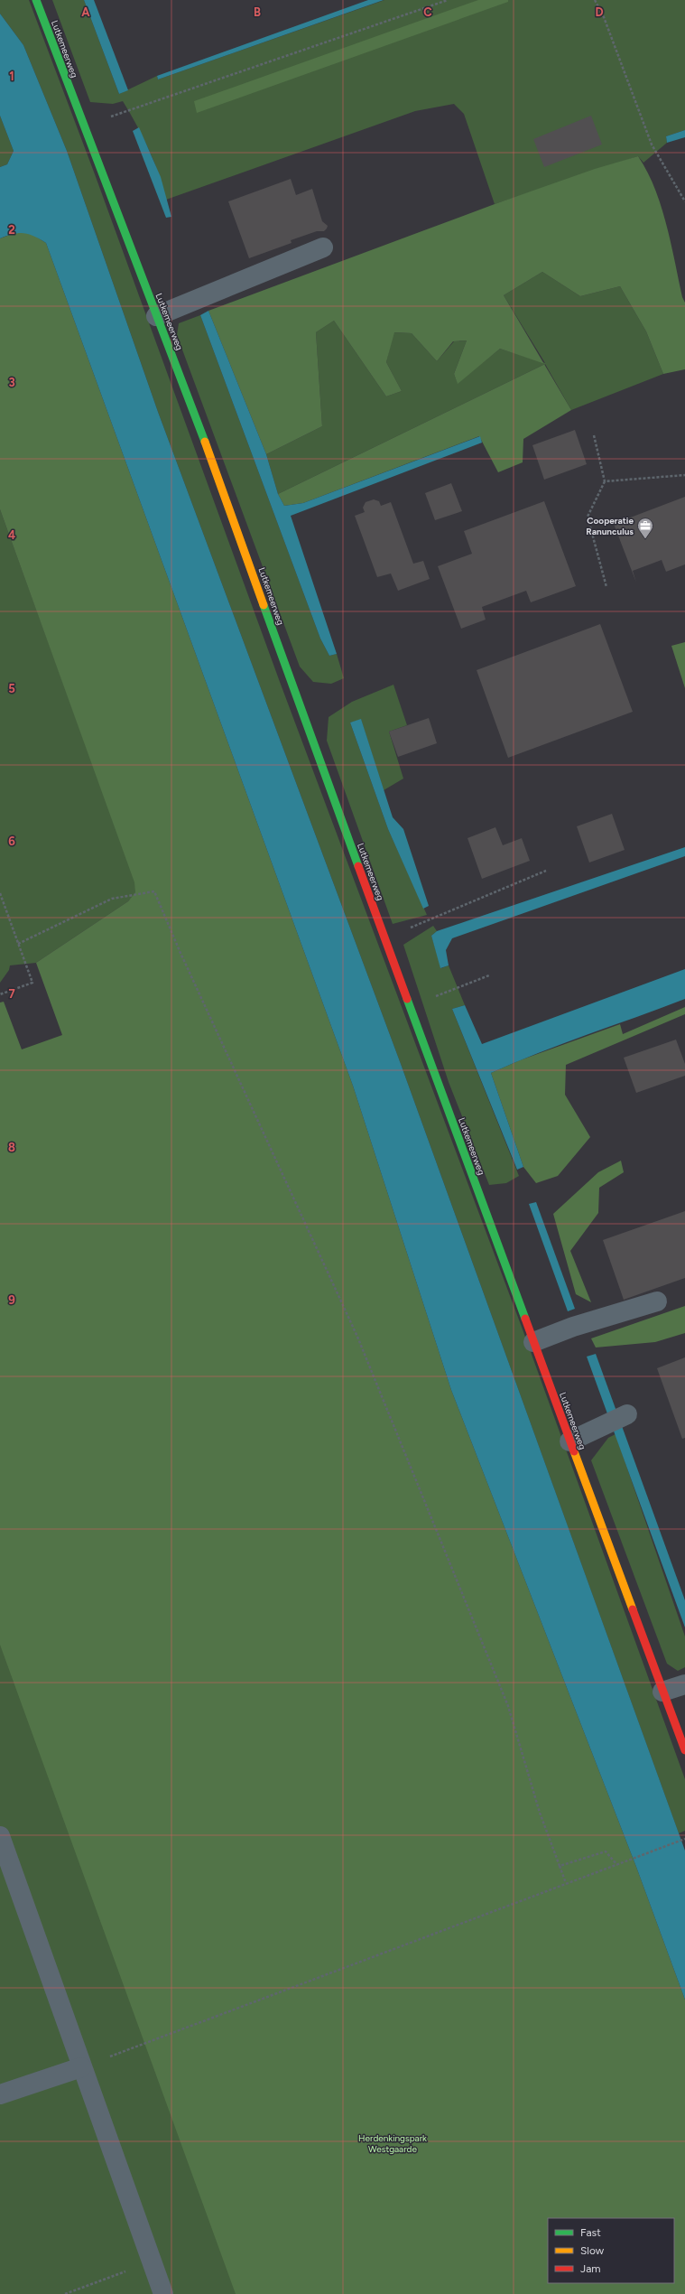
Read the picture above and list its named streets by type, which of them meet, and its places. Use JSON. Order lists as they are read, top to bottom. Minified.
{"streets":{"street":["Lutkemeerweg"]},"parks":["Herdenkingspark Westgaarde"],"places":{"office":["Cooperatie Ranunculus"]},"legend":["Fast","Slow","Jam"],"grid":{"columns":["A","B","C","D"],"rows":["1","2","3","4","5","6","7","8","9"]}}
